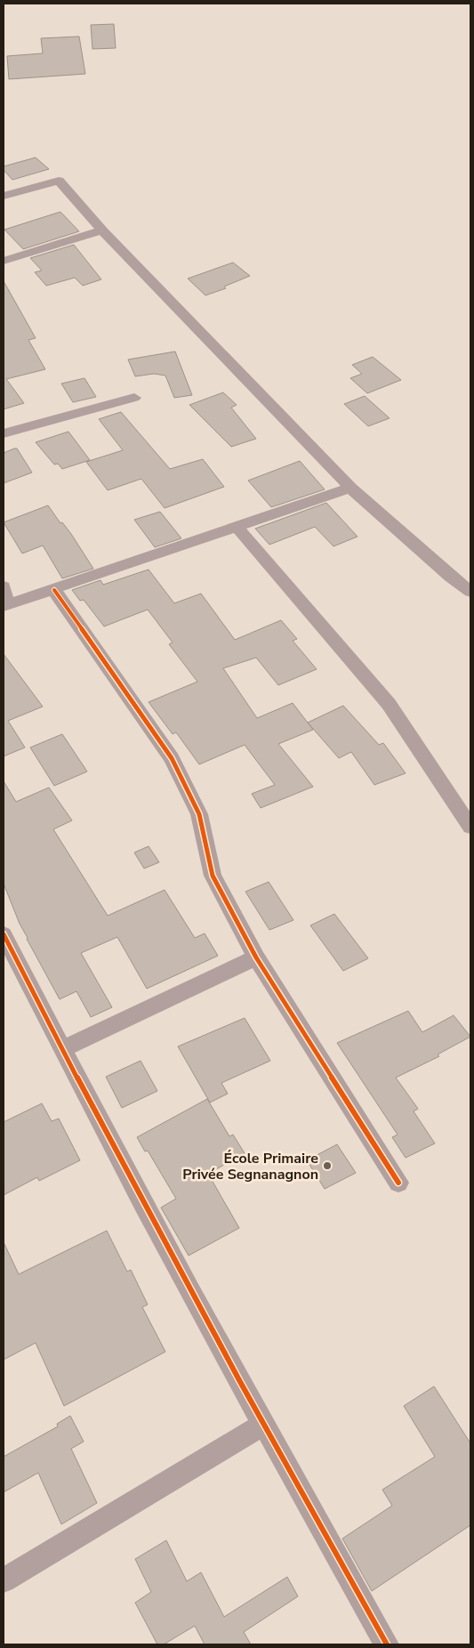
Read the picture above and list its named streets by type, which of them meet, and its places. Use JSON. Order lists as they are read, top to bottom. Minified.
{"places":["École Primaire Privée Segnanagnon"]}
